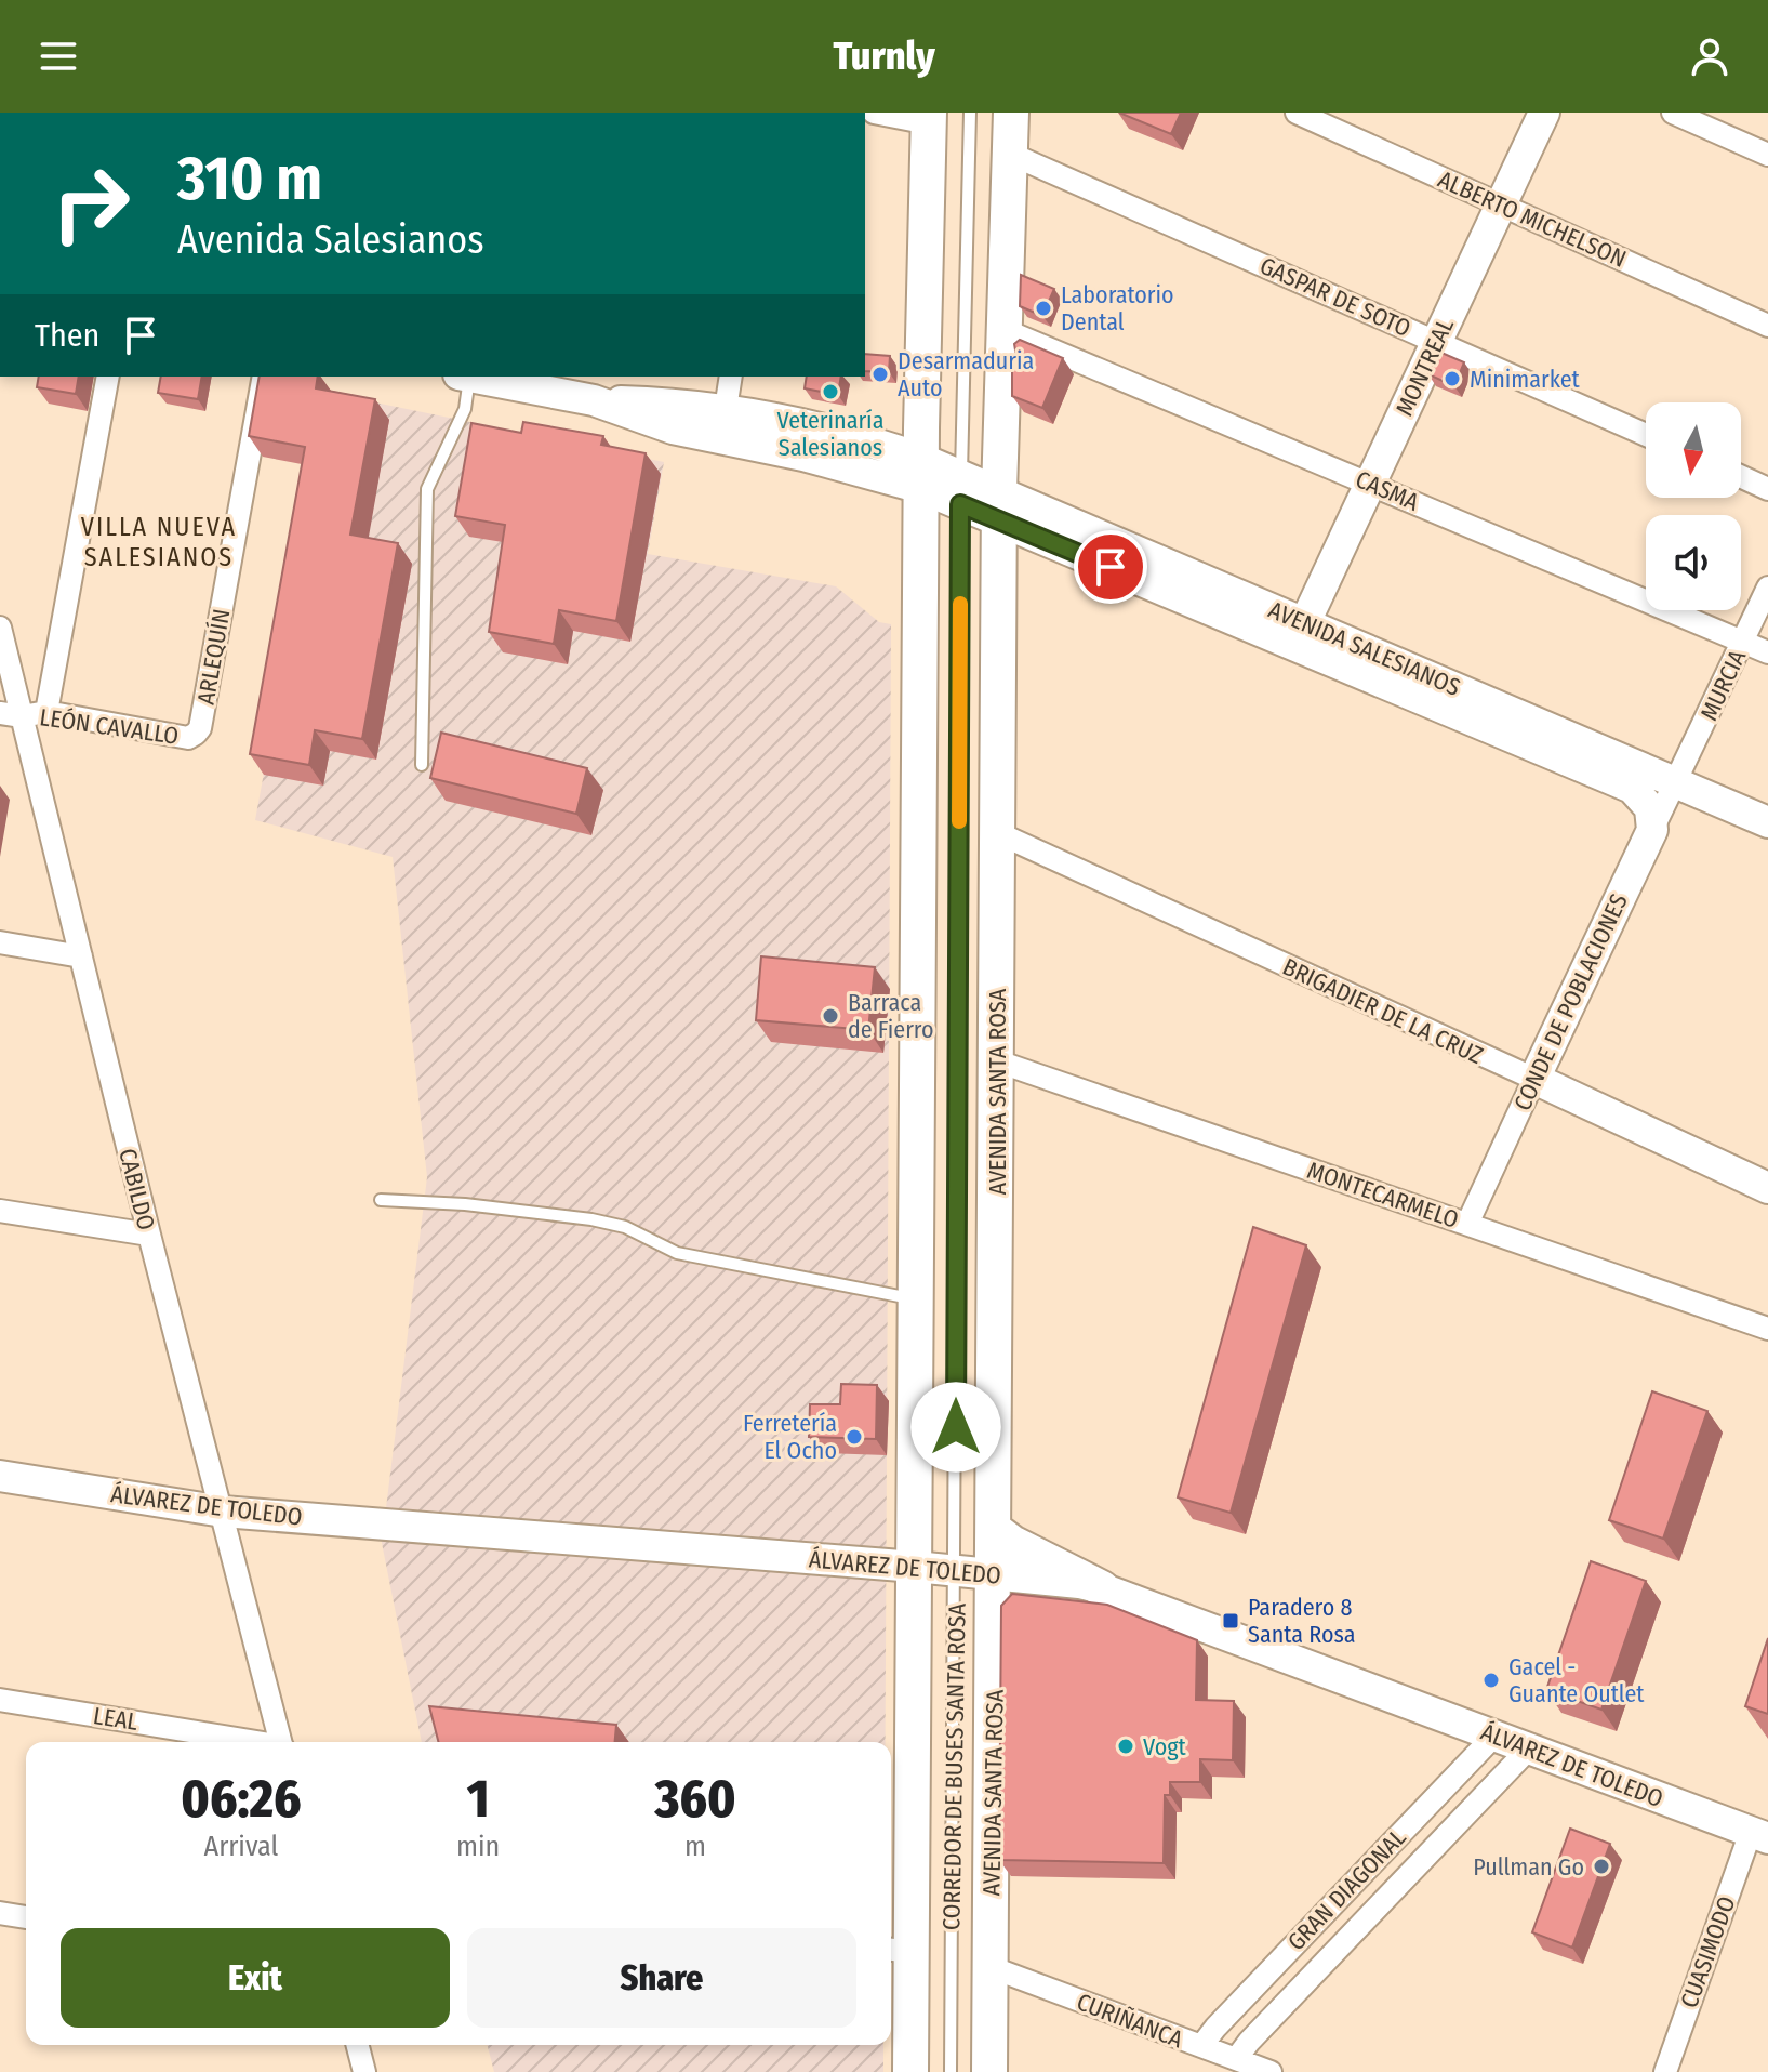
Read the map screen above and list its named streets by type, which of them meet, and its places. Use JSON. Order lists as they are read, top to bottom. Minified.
{"streets":{"main road":["MONTREAL","AVENIDA SALESIANOS","CONDE DE POBLACIONES","BRIGADIER DE LA CRUZ","AVENIDA SANTA ROSA","ÁLVAREZ DE TOLEDO"],"street":["ALBERTO MICHELSON","GASPAR DE SOTO","CASMA","ARLEQUÍN","MURCIA","LEÓN CAVALLO","CABILDO","MONTECARMELO","LEAL","GRAN DIAGONAL","CUASIMODO","CURIÑANCA"],"lane":["CORREDOR DE BUSES SANTA ROSA"]},"crossings":[["ALBERTO MICHELSON","MONTREAL"],["GASPAR DE SOTO","MONTREAL"],["GASPAR DE SOTO","AVENIDA SANTA ROSA"],["MONTREAL","CASMA"],["MONTREAL","AVENIDA SALESIANOS"],["CASMA","MURCIA"],["CASMA","AVENIDA SANTA ROSA"],["AVENIDA SALESIANOS","MURCIA"],["AVENIDA SALESIANOS","CONDE DE POBLACIONES"],["AVENIDA SALESIANOS","AVENIDA SANTA ROSA"],["AVENIDA SALESIANOS","CORREDOR DE BUSES SANTA ROSA"],["ARLEQUÍN","LEÓN CAVALLO"],["MURCIA","CONDE DE POBLACIONES"],["LEÓN CAVALLO","CABILDO"],["CONDE DE POBLACIONES","BRIGADIER DE LA CRUZ"],["CONDE DE POBLACIONES","MONTECARMELO"],["BRIGADIER DE LA CRUZ","AVENIDA SANTA ROSA"],["AVENIDA SANTA ROSA","MONTECARMELO"],["AVENIDA SANTA ROSA","ÁLVAREZ DE TOLEDO"],["AVENIDA SANTA ROSA","CURIÑANCA"],["CABILDO","ÁLVAREZ DE TOLEDO"],["ÁLVAREZ DE TOLEDO","CORREDOR DE BUSES SANTA ROSA"],["ÁLVAREZ DE TOLEDO","GRAN DIAGONAL"],["ÁLVAREZ DE TOLEDO","CUASIMODO"],["GRAN DIAGONAL","CURIÑANCA"]],"districts":["VILLA NUEVA SALESIANOS"],"places":{"other":["Laboratorio Dental","Desarmaduria Auto","Minimarket","Veterinaría Salesianos","Barraca de Fierro","Ferretería El Ocho","Gacel - Guante Outlet","Vogt","Pullman Go"],"transit":["Paradero 8 Santa Rosa"]},"north":"bottom","page":{"header":"Turnly","turn":["310 m","Avenida Salesianos"],"then":"Then","eta":["06:26","Arrival","1","min","360","m"],"buttons":["Exit","Share"]}}
